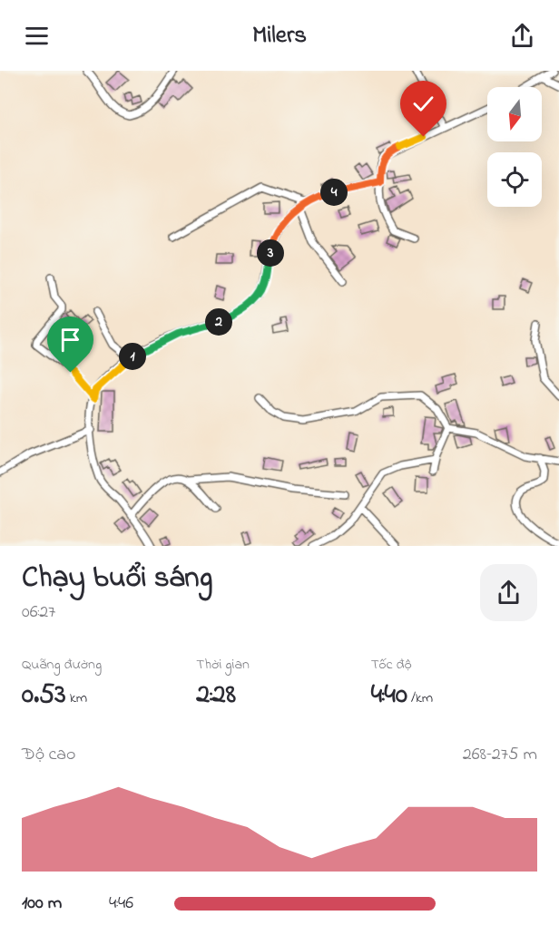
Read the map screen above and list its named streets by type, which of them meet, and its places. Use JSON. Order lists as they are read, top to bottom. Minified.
{"north":"bottom","page":{"header":"Milers","pins":["4","3","2","1"],"heading":["Chạy buổi sáng","06:27"],"stats":[["Quãng đường","0.53 km"],["Thời gian","2:28"],["Tốc độ","4:40 /km"]],"chart":["Độ cao","268–275 m"],"list":[{"name":"100 m","note":"4:46"}]}}
